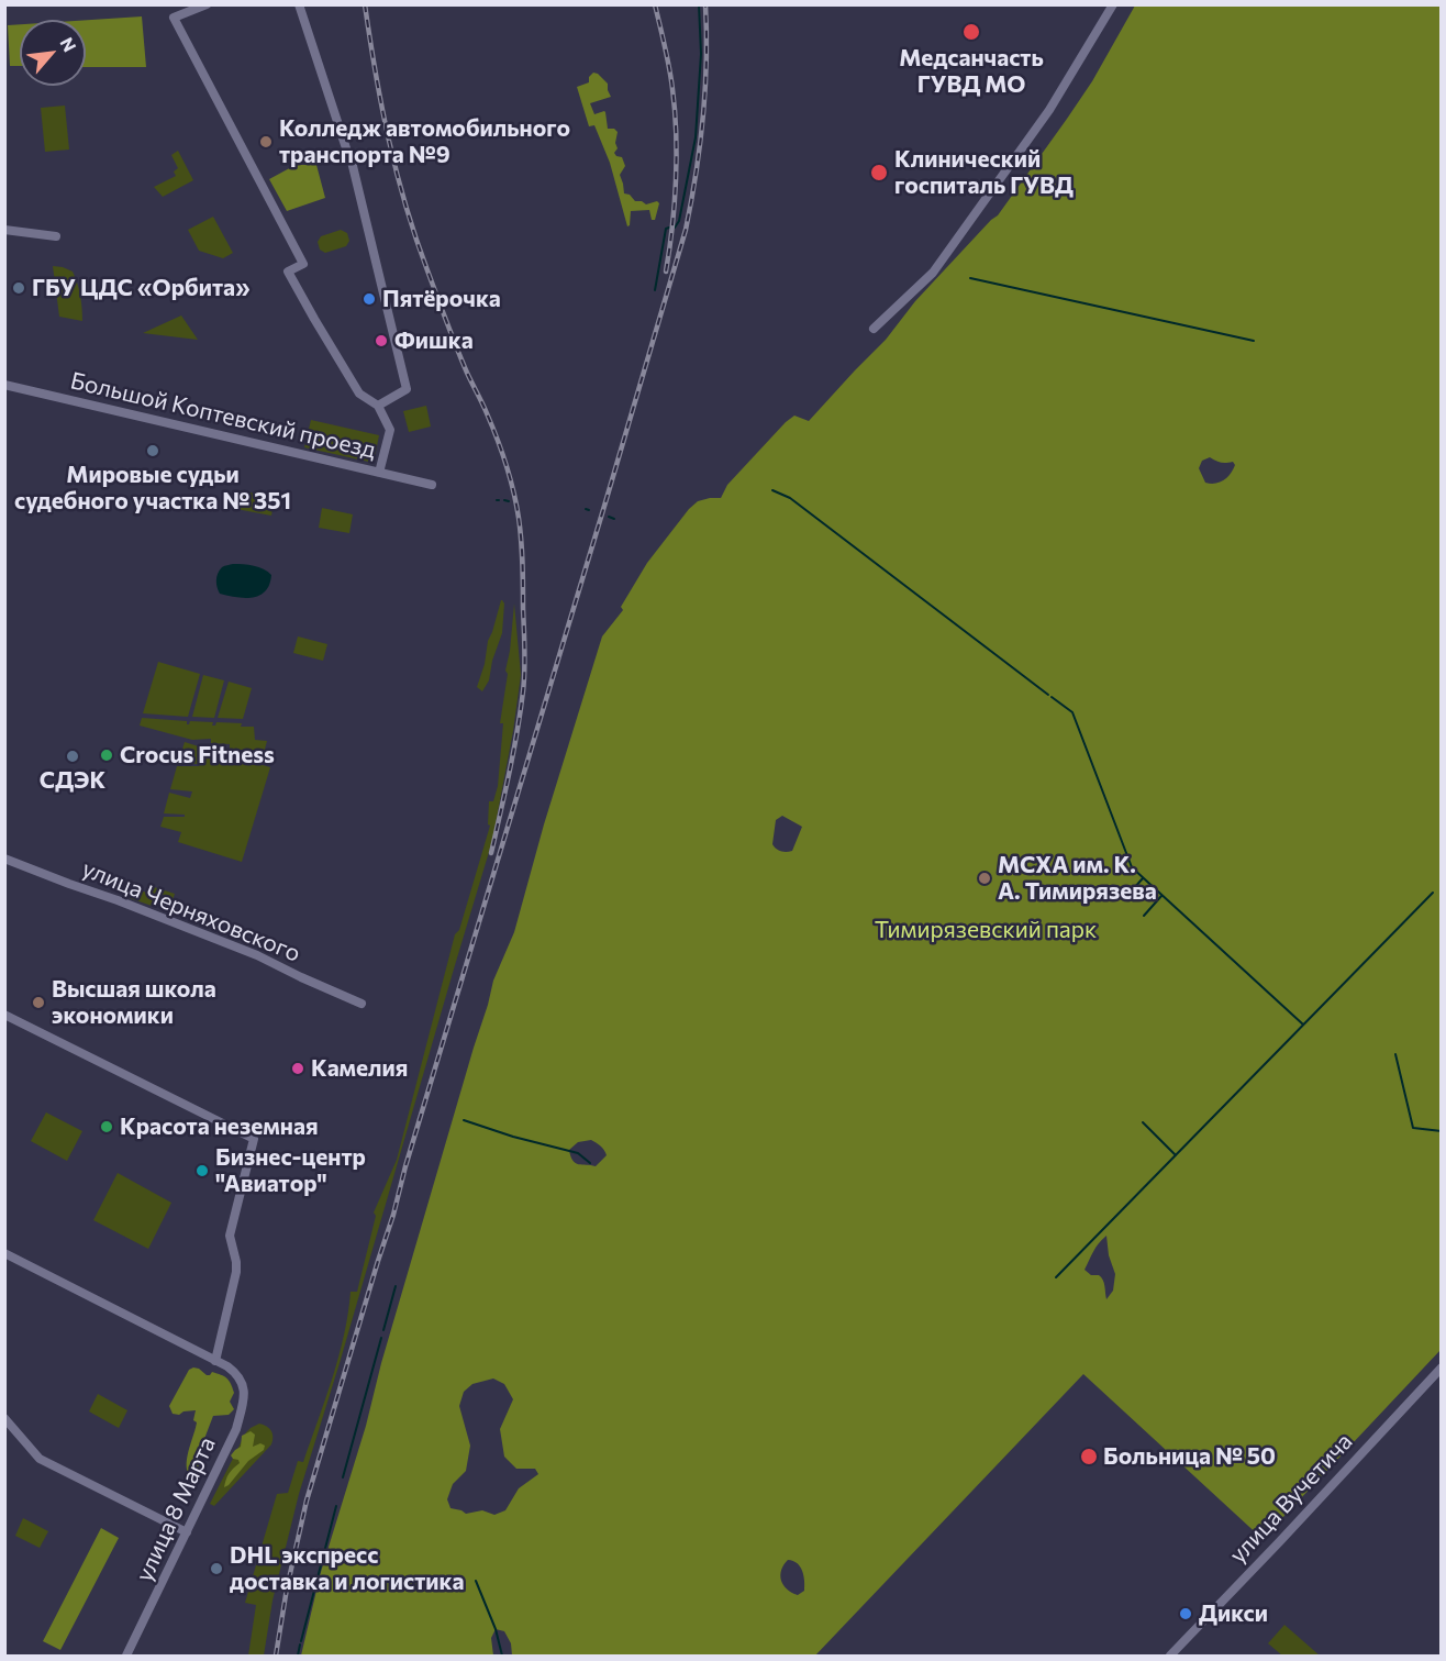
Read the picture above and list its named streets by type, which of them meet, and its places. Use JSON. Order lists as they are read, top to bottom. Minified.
{"streets":{"street":["Большой Коптевский проезд","улица Черняховского","улица Вучетича","улица 8 Марта"]},"parks":["Тимирязевский парк"],"places":["Медсанчасть ГУВД МО","Колледж автомобильного транспорта №9","Клинический госпиталь ГУВД","ГБУ ЦДС «Орбита»","Пятёрочка","Фишка","Мировые судьи судебного участка № 351","Crocus Fitness","СДЭК","МСХА им. К. А. Тимирязева","Высшая школа экономики","Камелия","Красота неземная","Бизнес-центр \"Авиатор\"","Больница № 50","DHL экспресс доставка и логистика","Дикси"],"north":"top right"}
